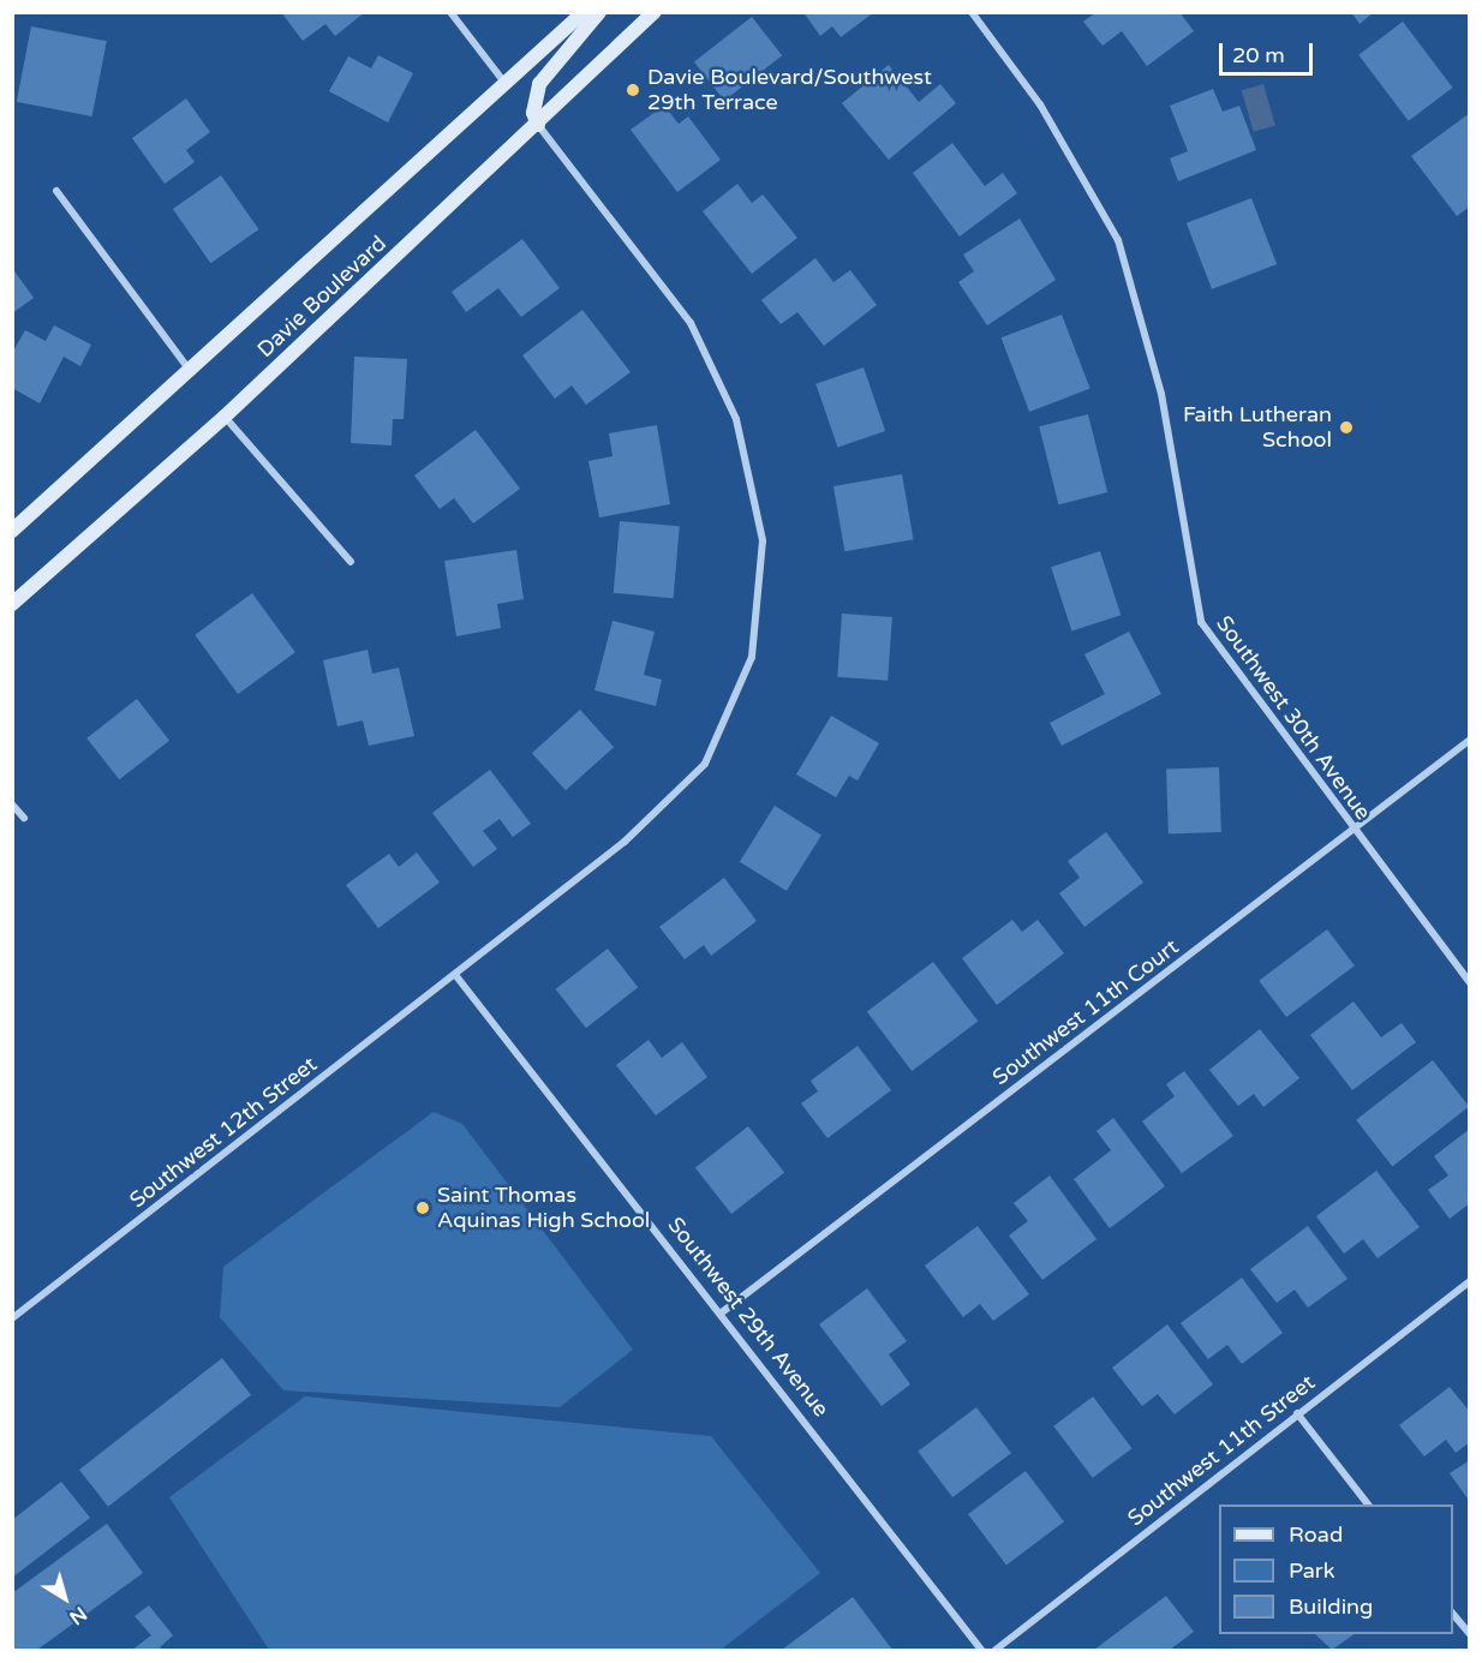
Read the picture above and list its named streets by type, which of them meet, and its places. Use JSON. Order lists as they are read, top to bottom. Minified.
{"streets":{"main road":["Davie Boulevard"],"street":["Southwest 30th Avenue","Southwest 11th Court","Southwest 12th Street","Southwest 29th Avenue","Southwest 11th Street"]},"crossings":[["Davie Boulevard","Southwest 12th Street"],["Southwest 30th Avenue","Southwest 11th Court"],["Southwest 11th Court","Southwest 29th Avenue"],["Southwest 12th Street","Southwest 29th Avenue"]],"places":["Davie Boulevard/Southwest 29th Terrace","Faith Lutheran School","Saint Thomas Aquinas High School"],"legend":["Road","Park","Building"],"scale_bar":"20 m","north":"bottom right"}
